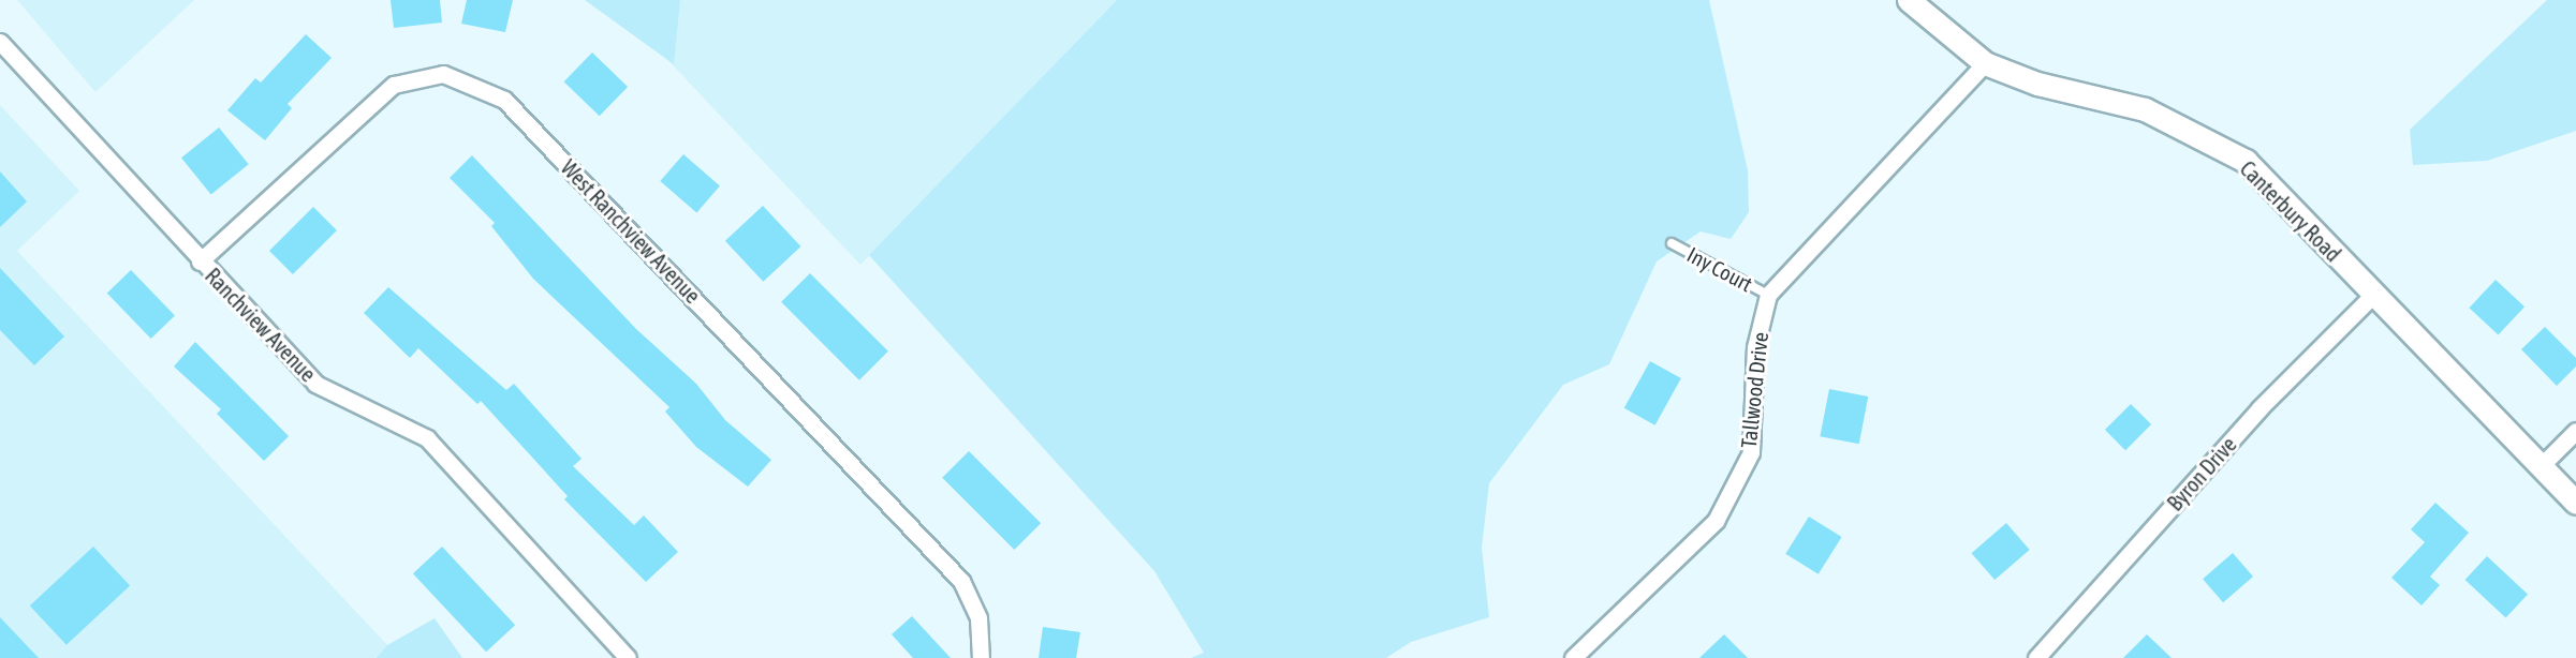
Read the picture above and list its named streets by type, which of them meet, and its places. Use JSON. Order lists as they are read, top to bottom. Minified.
{"streets":{"street":["Canterbury Road","West Ranchview Avenue","Ranchview Avenue","Tallwood Drive","Byron Drive"],"lane":["Iny Court"]},"crossings":[["Canterbury Road","Tallwood Drive"],["Canterbury Road","Byron Drive"],["West Ranchview Avenue","Ranchview Avenue"],["Iny Court","Tallwood Drive"]]}
